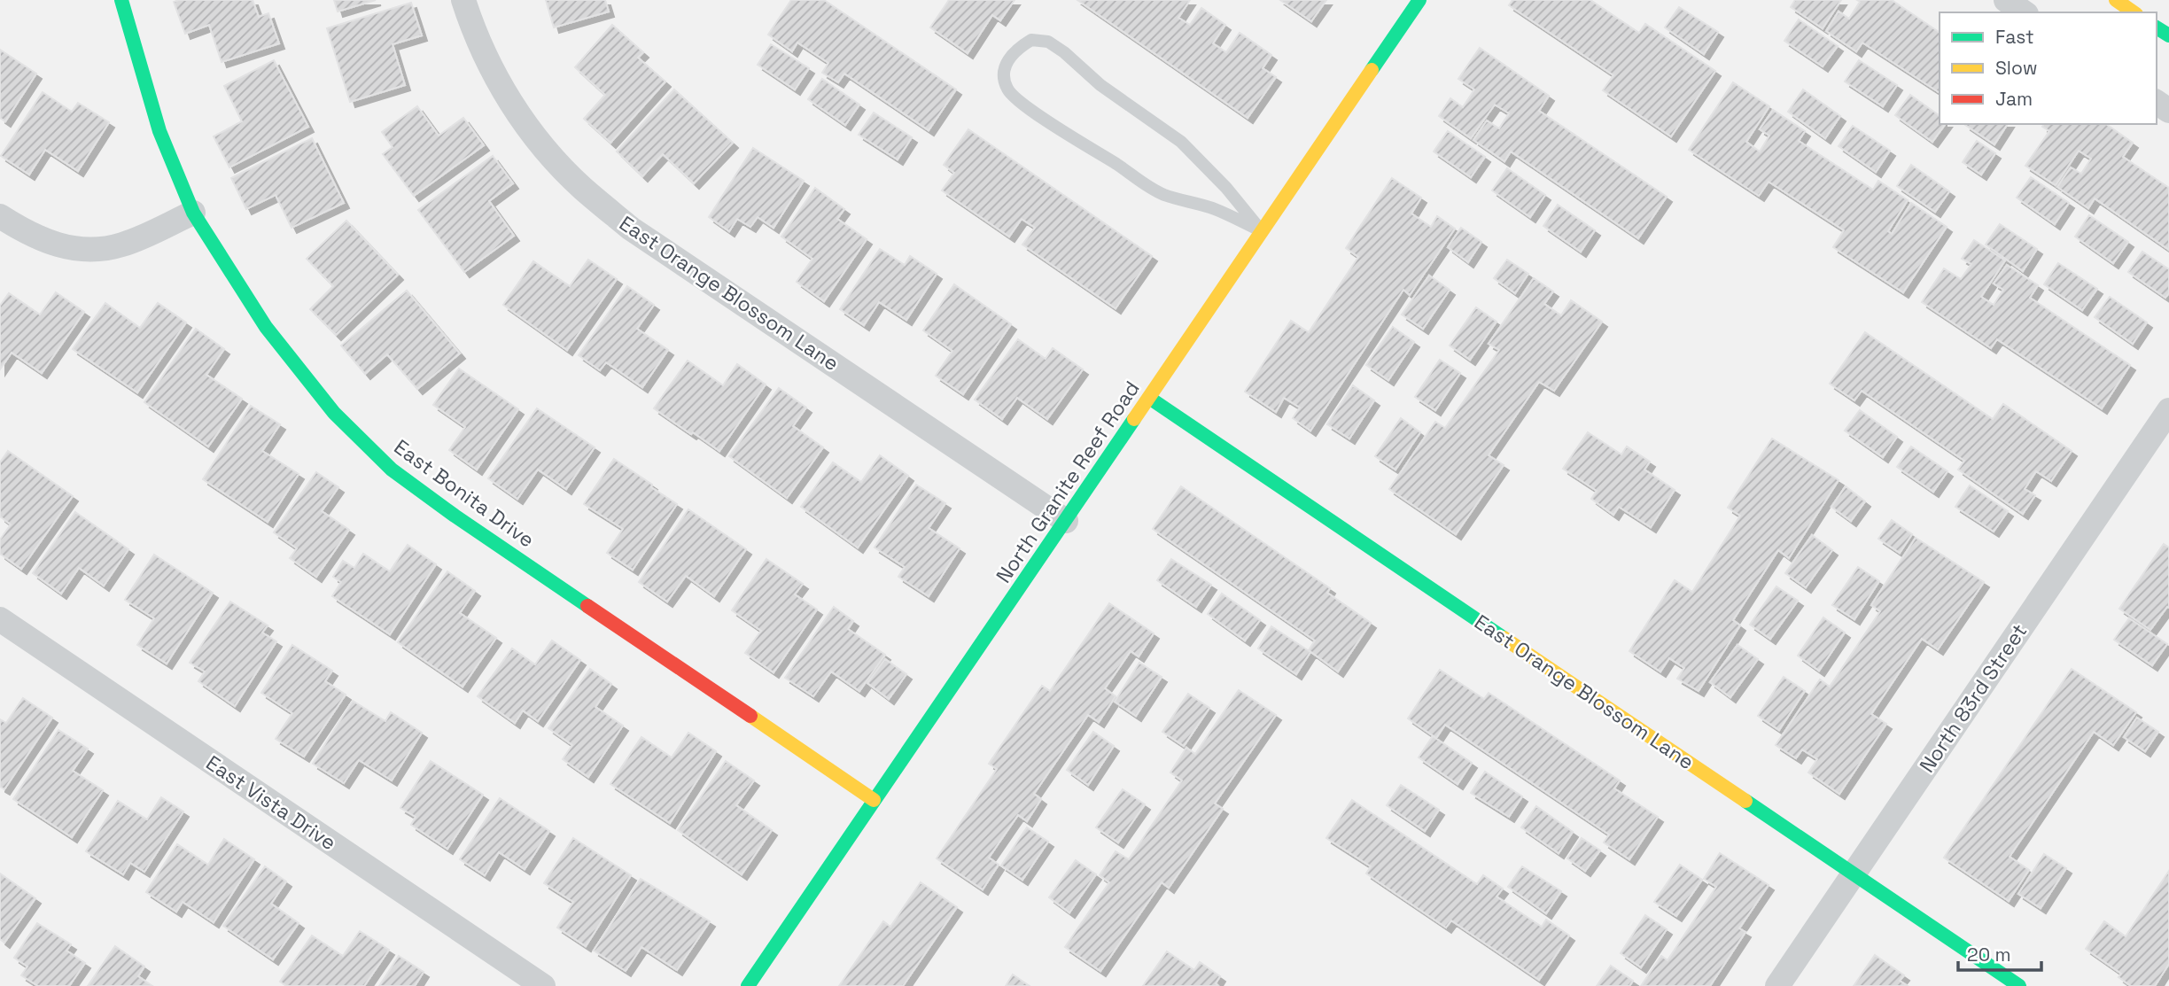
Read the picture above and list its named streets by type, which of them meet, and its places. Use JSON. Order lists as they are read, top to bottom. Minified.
{"streets":{"street":["East Orange Blossom Lane","North Granite Reef Road","East Bonita Drive","North 83rd Street","East Vista Drive"]},"crossings":[["East Orange Blossom Lane","North Granite Reef Road"],["East Orange Blossom Lane","North 83rd Street"],["North Granite Reef Road","East Bonita Drive"]],"legend":["Fast","Slow","Jam"],"scale_bar":"20 m"}
